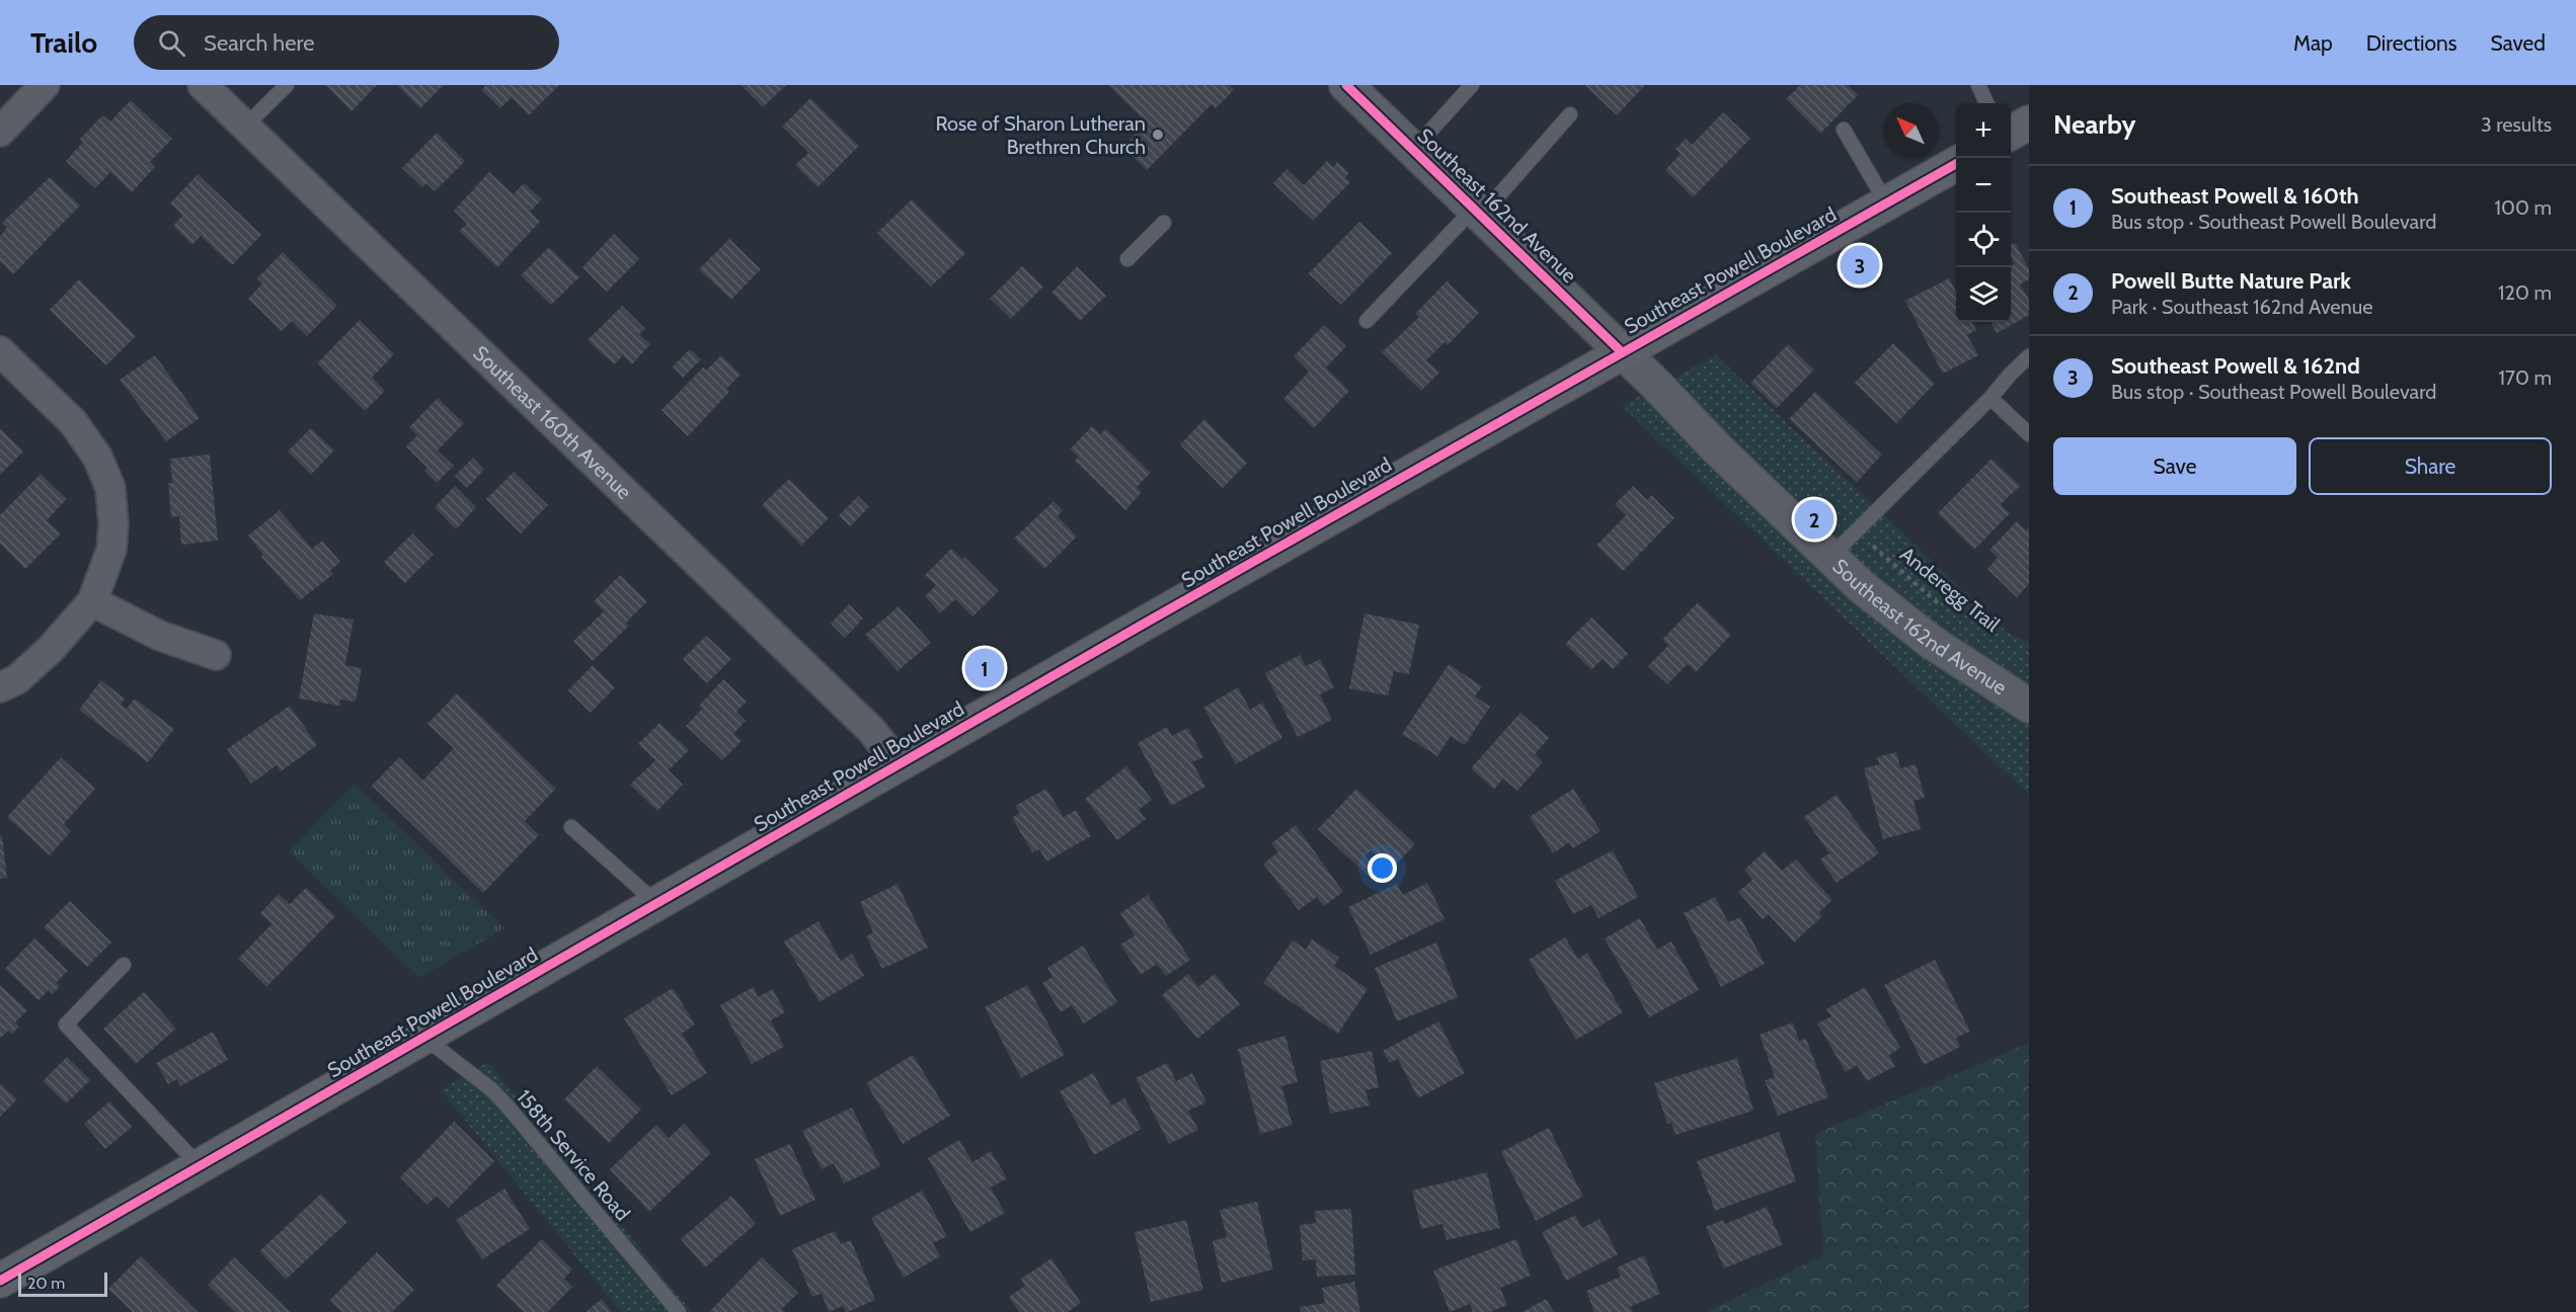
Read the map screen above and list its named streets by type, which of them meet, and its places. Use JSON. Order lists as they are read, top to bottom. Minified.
{"streets":{"main road":["Southeast Powell Boulevard"],"street":["Southeast 162nd Avenue","Southeast 160th Avenue"],"lane":["158th Service Road"],"path":["Anderegg Trail"]},"crossings":[["Southeast 162nd Avenue","Southeast Powell Boulevard"],["Southeast Powell Boulevard","Southeast 160th Avenue"],["Southeast Powell Boulevard","158th Service Road"]],"places":["Rose of Sharon Lutheran Brethren Church"],"scale_bar":"20 m","north":"top left","page":{"header":"Trailo","search":"Search here","nav":["Map","Directions","Saved"],"heading":["Nearby","3 results"],"map_buttons":["+","−"],"list":[{"mark":"1","name":"Southeast Powell & 160th","note":"Bus stop · Southeast Powell Boulevard","value":"100 m"},{"mark":"2","name":"Powell Butte Nature Park","note":"Park · Southeast 162nd Avenue","value":"120 m"},{"mark":"3","name":"Southeast Powell & 162nd","note":"Bus stop · Southeast Powell Boulevard","value":"170 m"}],"pins":["3","2","1"],"buttons":["Save","Share"],"scale":"20 m"}}
